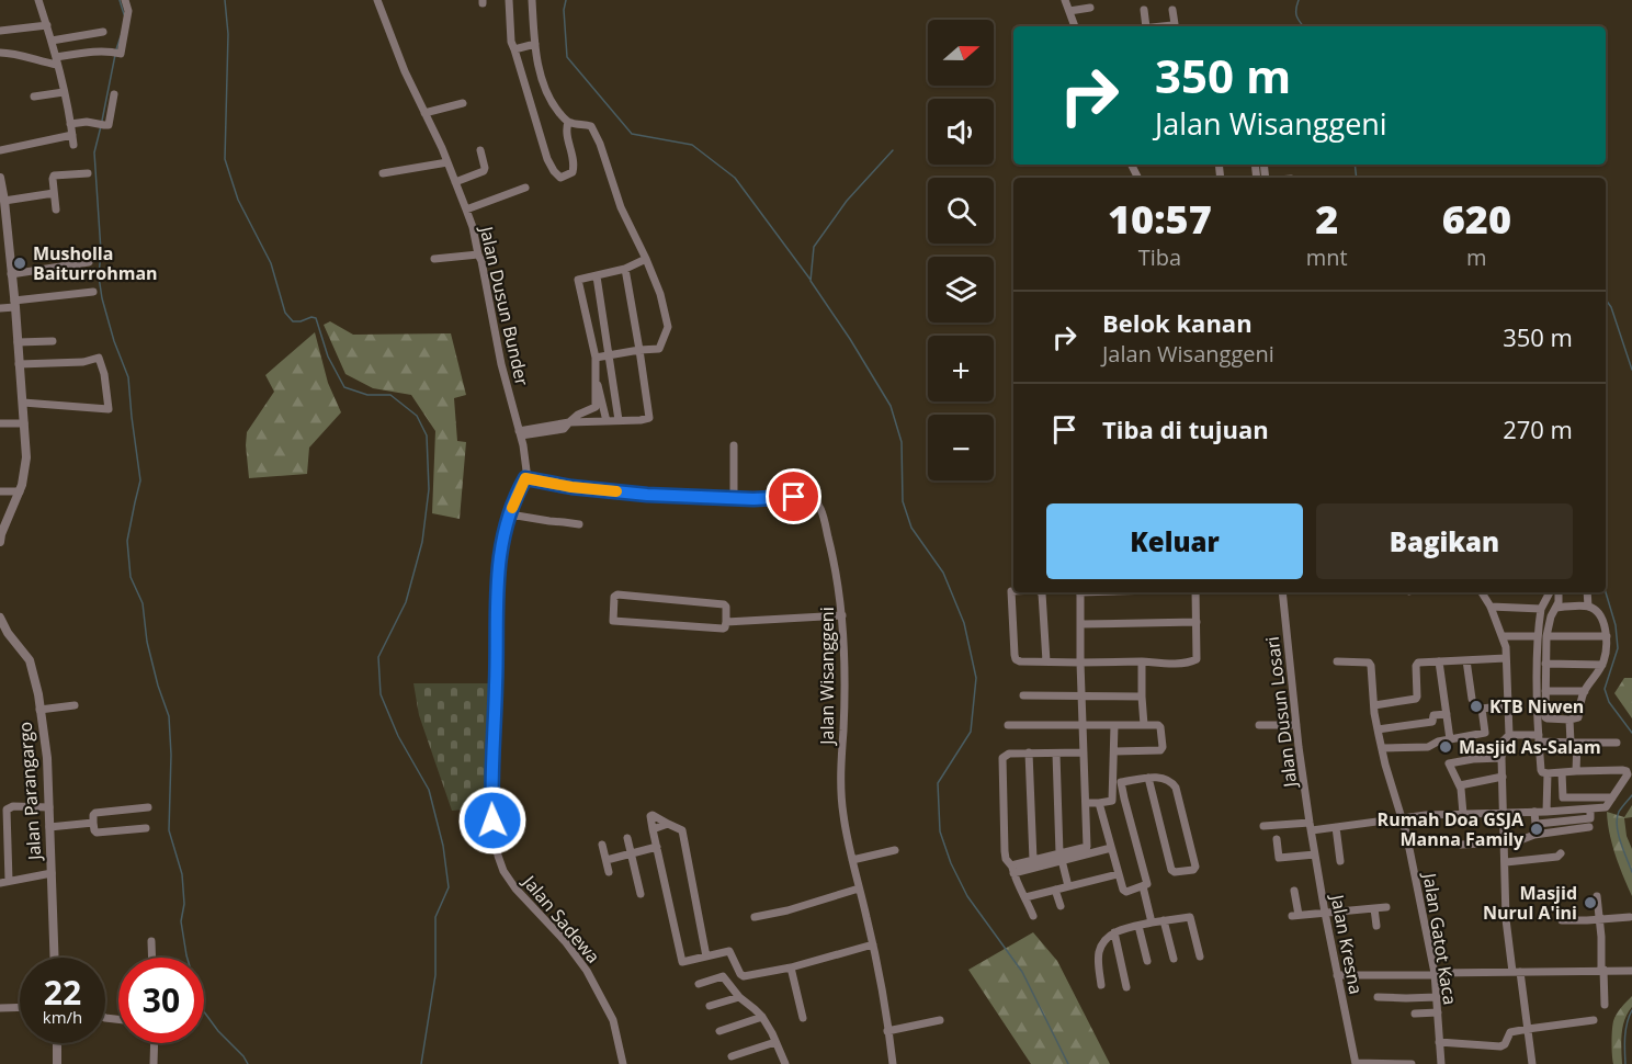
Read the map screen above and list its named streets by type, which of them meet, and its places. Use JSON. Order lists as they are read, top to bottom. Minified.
{"streets":{"street":["Jalan Dusun Bunder","Jalan Wisanggeni","Jalan Dusun Losari","Jalan Parangargo","Jalan Sadewa","Jalan Gatot Kaca","Jalan Kresna"]},"crossings":[["Jalan Dusun Bunder","Jalan Wisanggeni"],["Jalan Dusun Bunder","Jalan Sadewa"],["Jalan Wisanggeni","Jalan Sadewa"],["Jalan Dusun Losari","Jalan Kresna"]],"places":["Musholla Baiturrohman","KTB Niwen","Masjid As-Salam","Rumah Doa GSJA Manna Family","Masjid Nurul A'ini"],"north":"right","page":{"map_buttons":["+","−"],"turn":["350 m","Jalan Wisanggeni"],"eta":["10:57","Tiba","2","mnt","620","m"],"list":[{"name":"Belok kanan","note":"Jalan Wisanggeni","value":"350 m"},{"name":"Tiba di tujuan","value":"270 m"}],"buttons":["Keluar","Bagikan"],"speed":"22 km/h","limit":"30"}}
